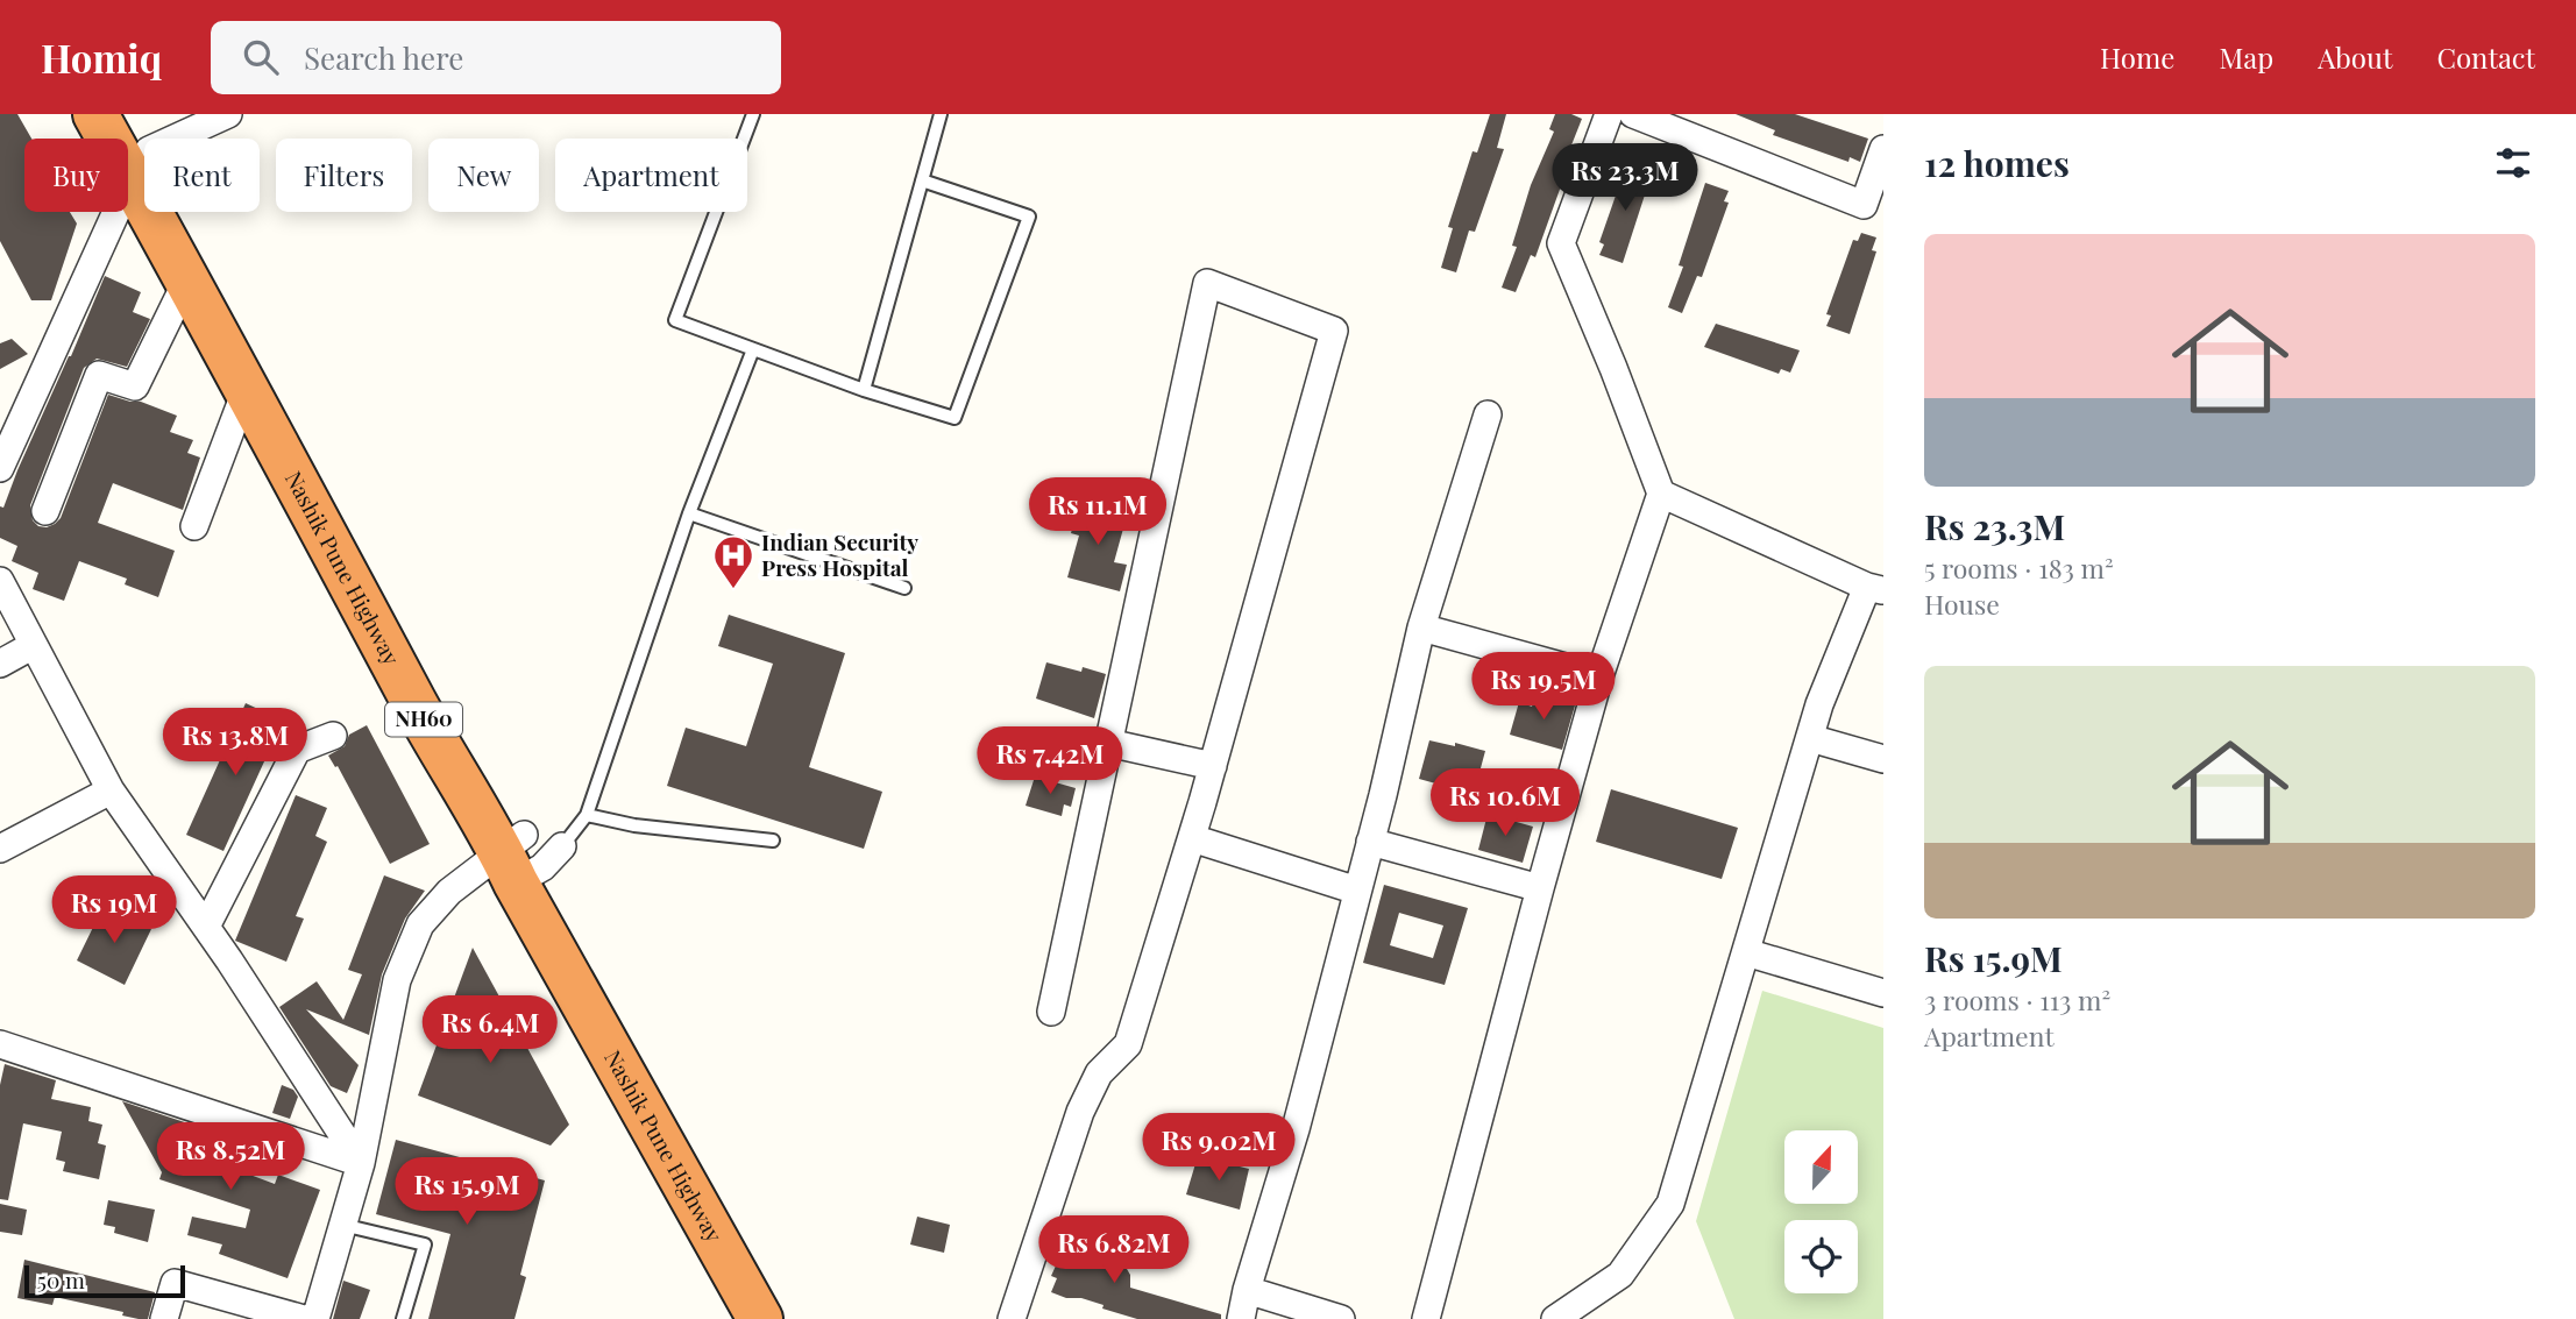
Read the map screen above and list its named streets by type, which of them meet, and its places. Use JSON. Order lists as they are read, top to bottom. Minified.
{"streets":{"highway":["Nashik Pune Highway","NH60"]},"places":{"hospital":["Indian Security Press Hospital"]},"scale_bar":"50 m","north":"top","page":{"header":"Homiq","search":"Search here","nav":["Home","Map","About","Contact"],"heading":"12 homes","chip":["Buy","Rent","Filters","New","Apartment"],"price":["Rs 23.3M","Rs 11.1M","Rs 19.5M","Rs 13.8M","Rs 7.42M","Rs 10.6M","Rs 19M","Rs 6.4M","Rs 9.02M","Rs 8.52M","Rs 15.9M","Rs 6.82M"],"list":[{"name":"Rs 23.3M","note":"5 rooms · 183 m² · House"},{"name":"Rs 15.9M","note":"3 rooms · 113 m² · Apartment"}],"scale":"50 m"}}
